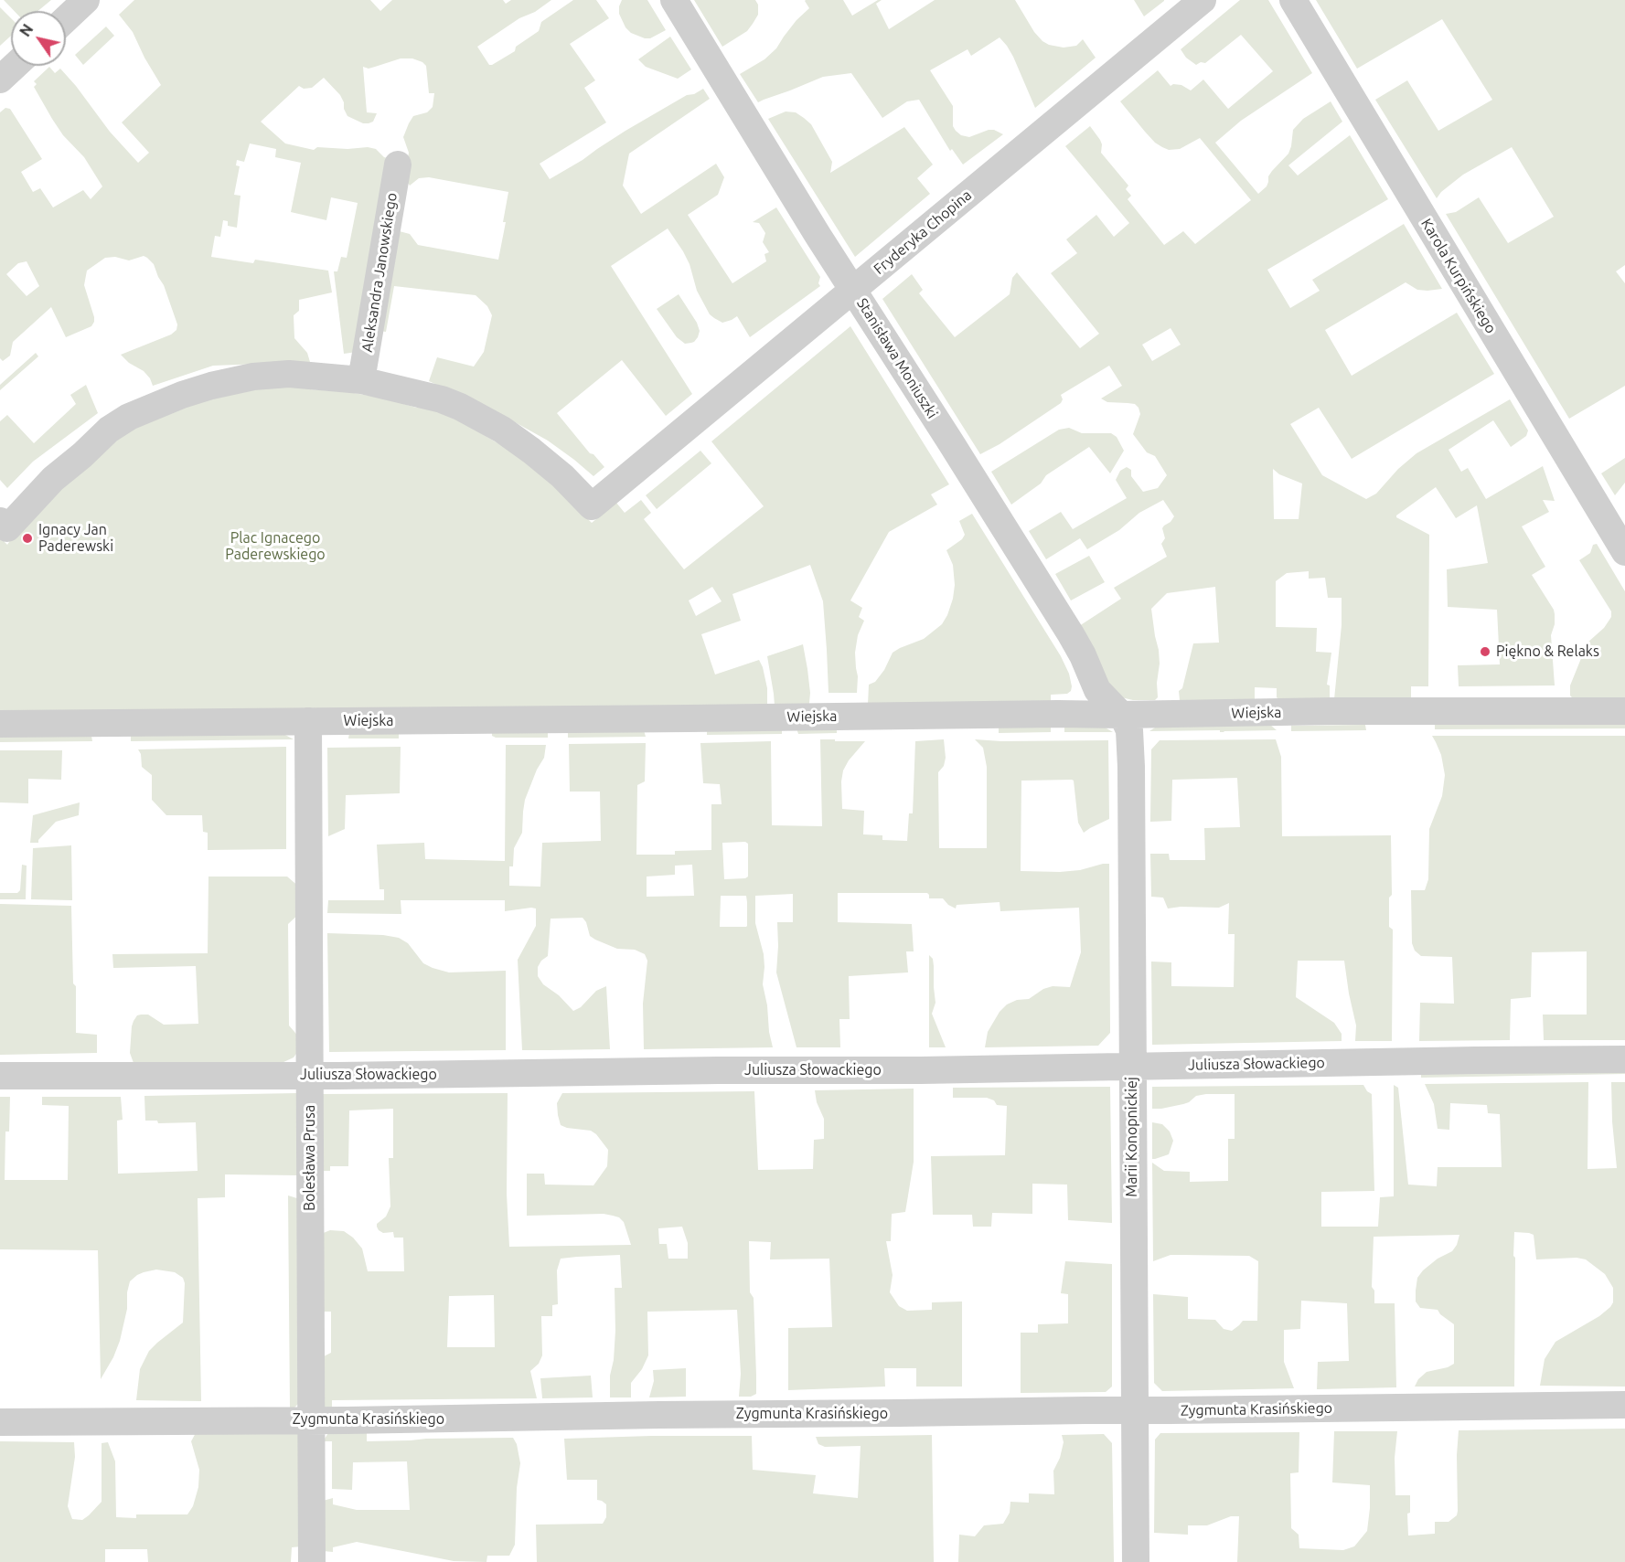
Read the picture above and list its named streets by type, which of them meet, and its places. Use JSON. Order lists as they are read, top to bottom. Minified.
{"streets":{"street":["Fryderyka Chopina","Aleksandra Janowskiego","Karola Kurpińskiego","Stanisława Moniuszki","Wiejska","Juliusza Słowackiego","Marii Konopnickiej","Bolesława Prusa","Zygmunta Krasińskiego"]},"crossings":[["Fryderyka Chopina","Aleksandra Janowskiego"],["Fryderyka Chopina","Stanisława Moniuszki"],["Stanisława Moniuszki","Wiejska"],["Stanisława Moniuszki","Marii Konopnickiej"],["Wiejska","Marii Konopnickiej"],["Wiejska","Bolesława Prusa"],["Juliusza Słowackiego","Marii Konopnickiej"],["Juliusza Słowackiego","Bolesława Prusa"],["Marii Konopnickiej","Zygmunta Krasińskiego"],["Bolesława Prusa","Zygmunta Krasińskiego"]],"parks":["Plac Ignacego Paderewskiego"],"places":["Ignacy Jan Paderewski","Piękno & Relaks"],"north":"top left"}
